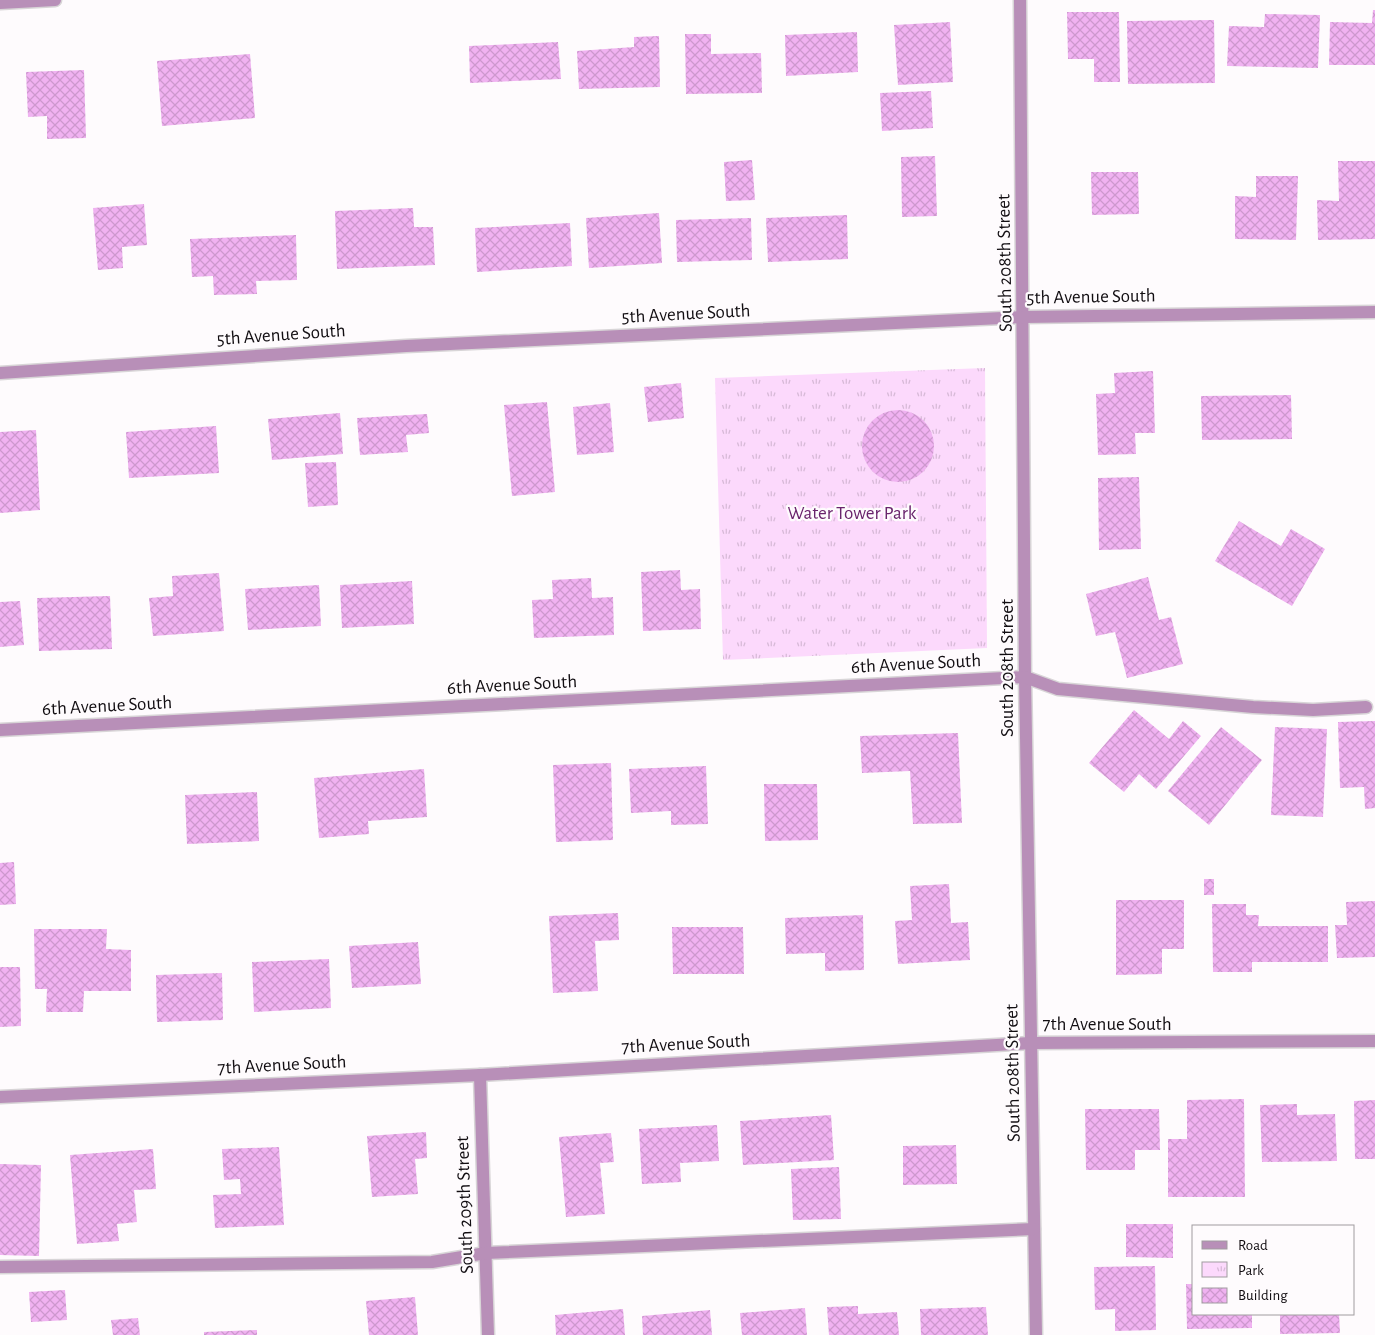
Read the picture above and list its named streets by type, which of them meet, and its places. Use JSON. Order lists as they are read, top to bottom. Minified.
{"streets":{"street":["South 208th Street","5th Avenue South","6th Avenue South","7th Avenue South","South 209th Street"]},"crossings":[["South 208th Street","5th Avenue South"],["South 208th Street","6th Avenue South"],["South 208th Street","7th Avenue South"],["7th Avenue South","South 209th Street"]],"parks":["Water Tower Park"],"legend":["Road","Park","Building"]}
